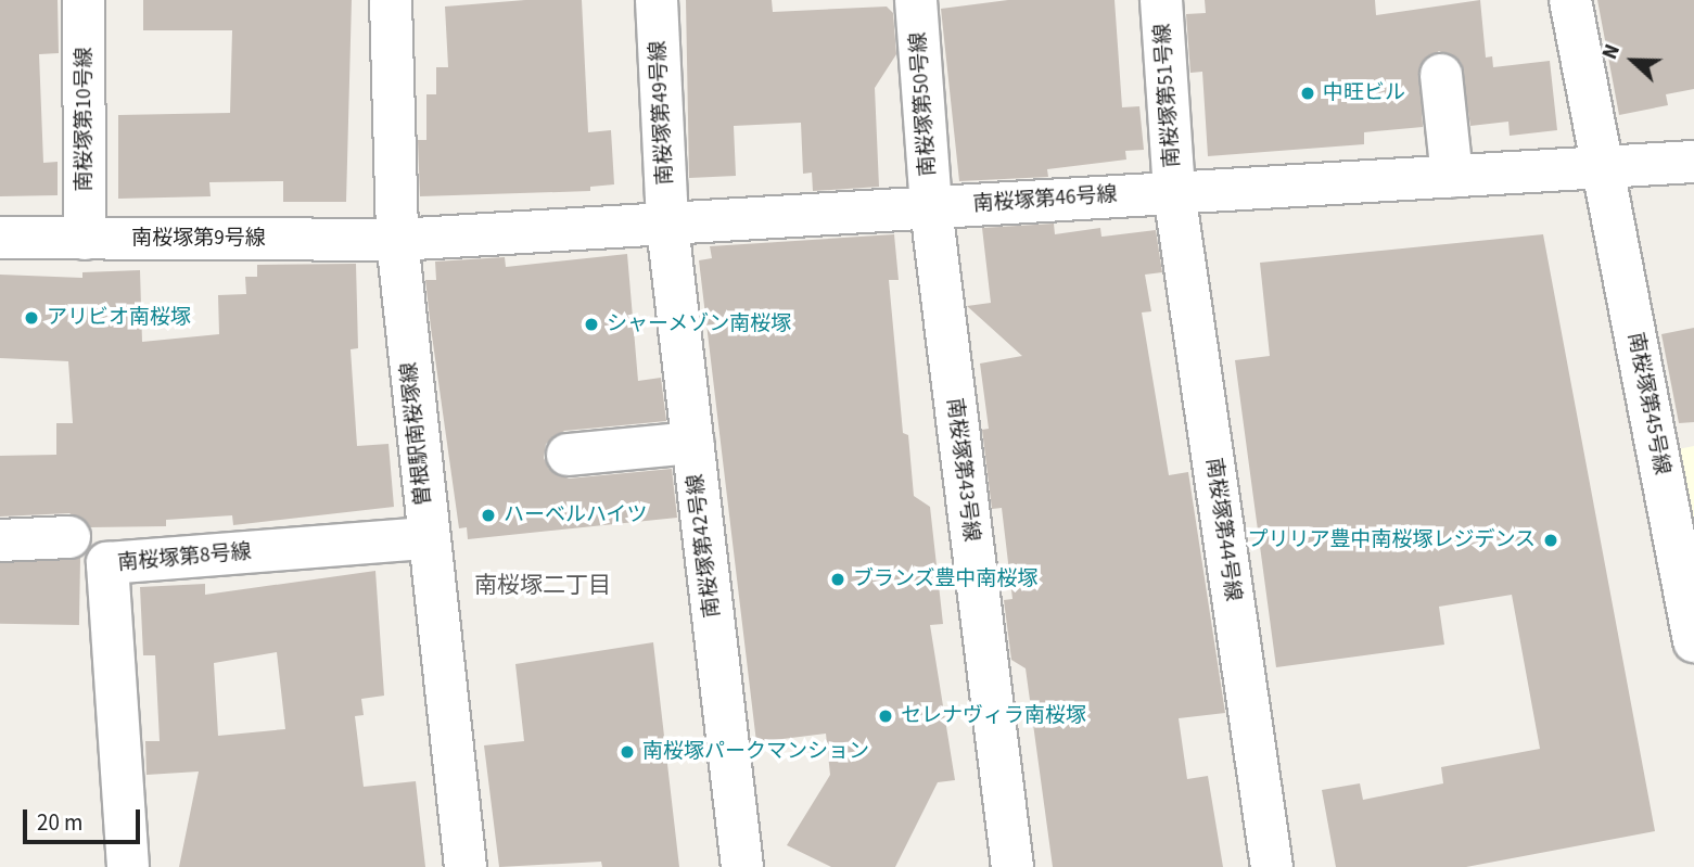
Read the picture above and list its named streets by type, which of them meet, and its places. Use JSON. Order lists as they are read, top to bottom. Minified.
{"streets":{"street":["南桜塚第51号線","南桜塚第50号線","南桜塚第49号線","南桜塚第10号線","南桜塚第46号線","南桜塚第9号線","南桜塚第45号線","曽根駅南桜塚線","南桜塚第43号線","南桜塚第44号線","南桜塚第42号線","南桜塚第8号線"]},"crossings":[["南桜塚第51号線","南桜塚第46号線"],["南桜塚第51号線","南桜塚第44号線"],["南桜塚第50号線","南桜塚第46号線"],["南桜塚第50号線","南桜塚第43号線"],["南桜塚第49号線","南桜塚第46号線"],["南桜塚第49号線","南桜塚第42号線"],["南桜塚第10号線","南桜塚第9号線"],["南桜塚第46号線","南桜塚第9号線"],["南桜塚第46号線","南桜塚第45号線"],["南桜塚第46号線","曽根駅南桜塚線"],["南桜塚第46号線","南桜塚第43号線"],["南桜塚第46号線","南桜塚第44号線"],["南桜塚第46号線","南桜塚第42号線"],["南桜塚第9号線","曽根駅南桜塚線"],["曽根駅南桜塚線","南桜塚第8号線"]],"districts":["南桜塚二丁目"],"places":["中旺ビル","アリビオ南桜塚","シャーメゾン南桜塚","ハーベルハイツ","プリリア豊中南桜塚レジデンス","ブランズ豊中南桜塚","セレナヴィラ南桜塚","南桜塚パークマンション"],"scale_bar":"20 m","north":"left"}
